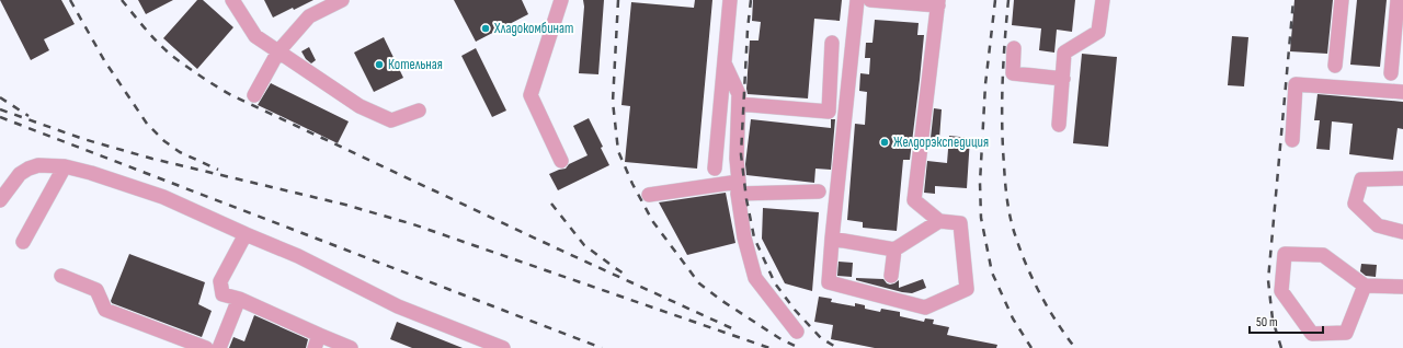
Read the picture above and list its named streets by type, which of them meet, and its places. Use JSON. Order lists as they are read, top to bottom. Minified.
{"places":["Хладокомбинат","Котельная","Желдорэкспедиция"],"scale_bar":"50 m"}
